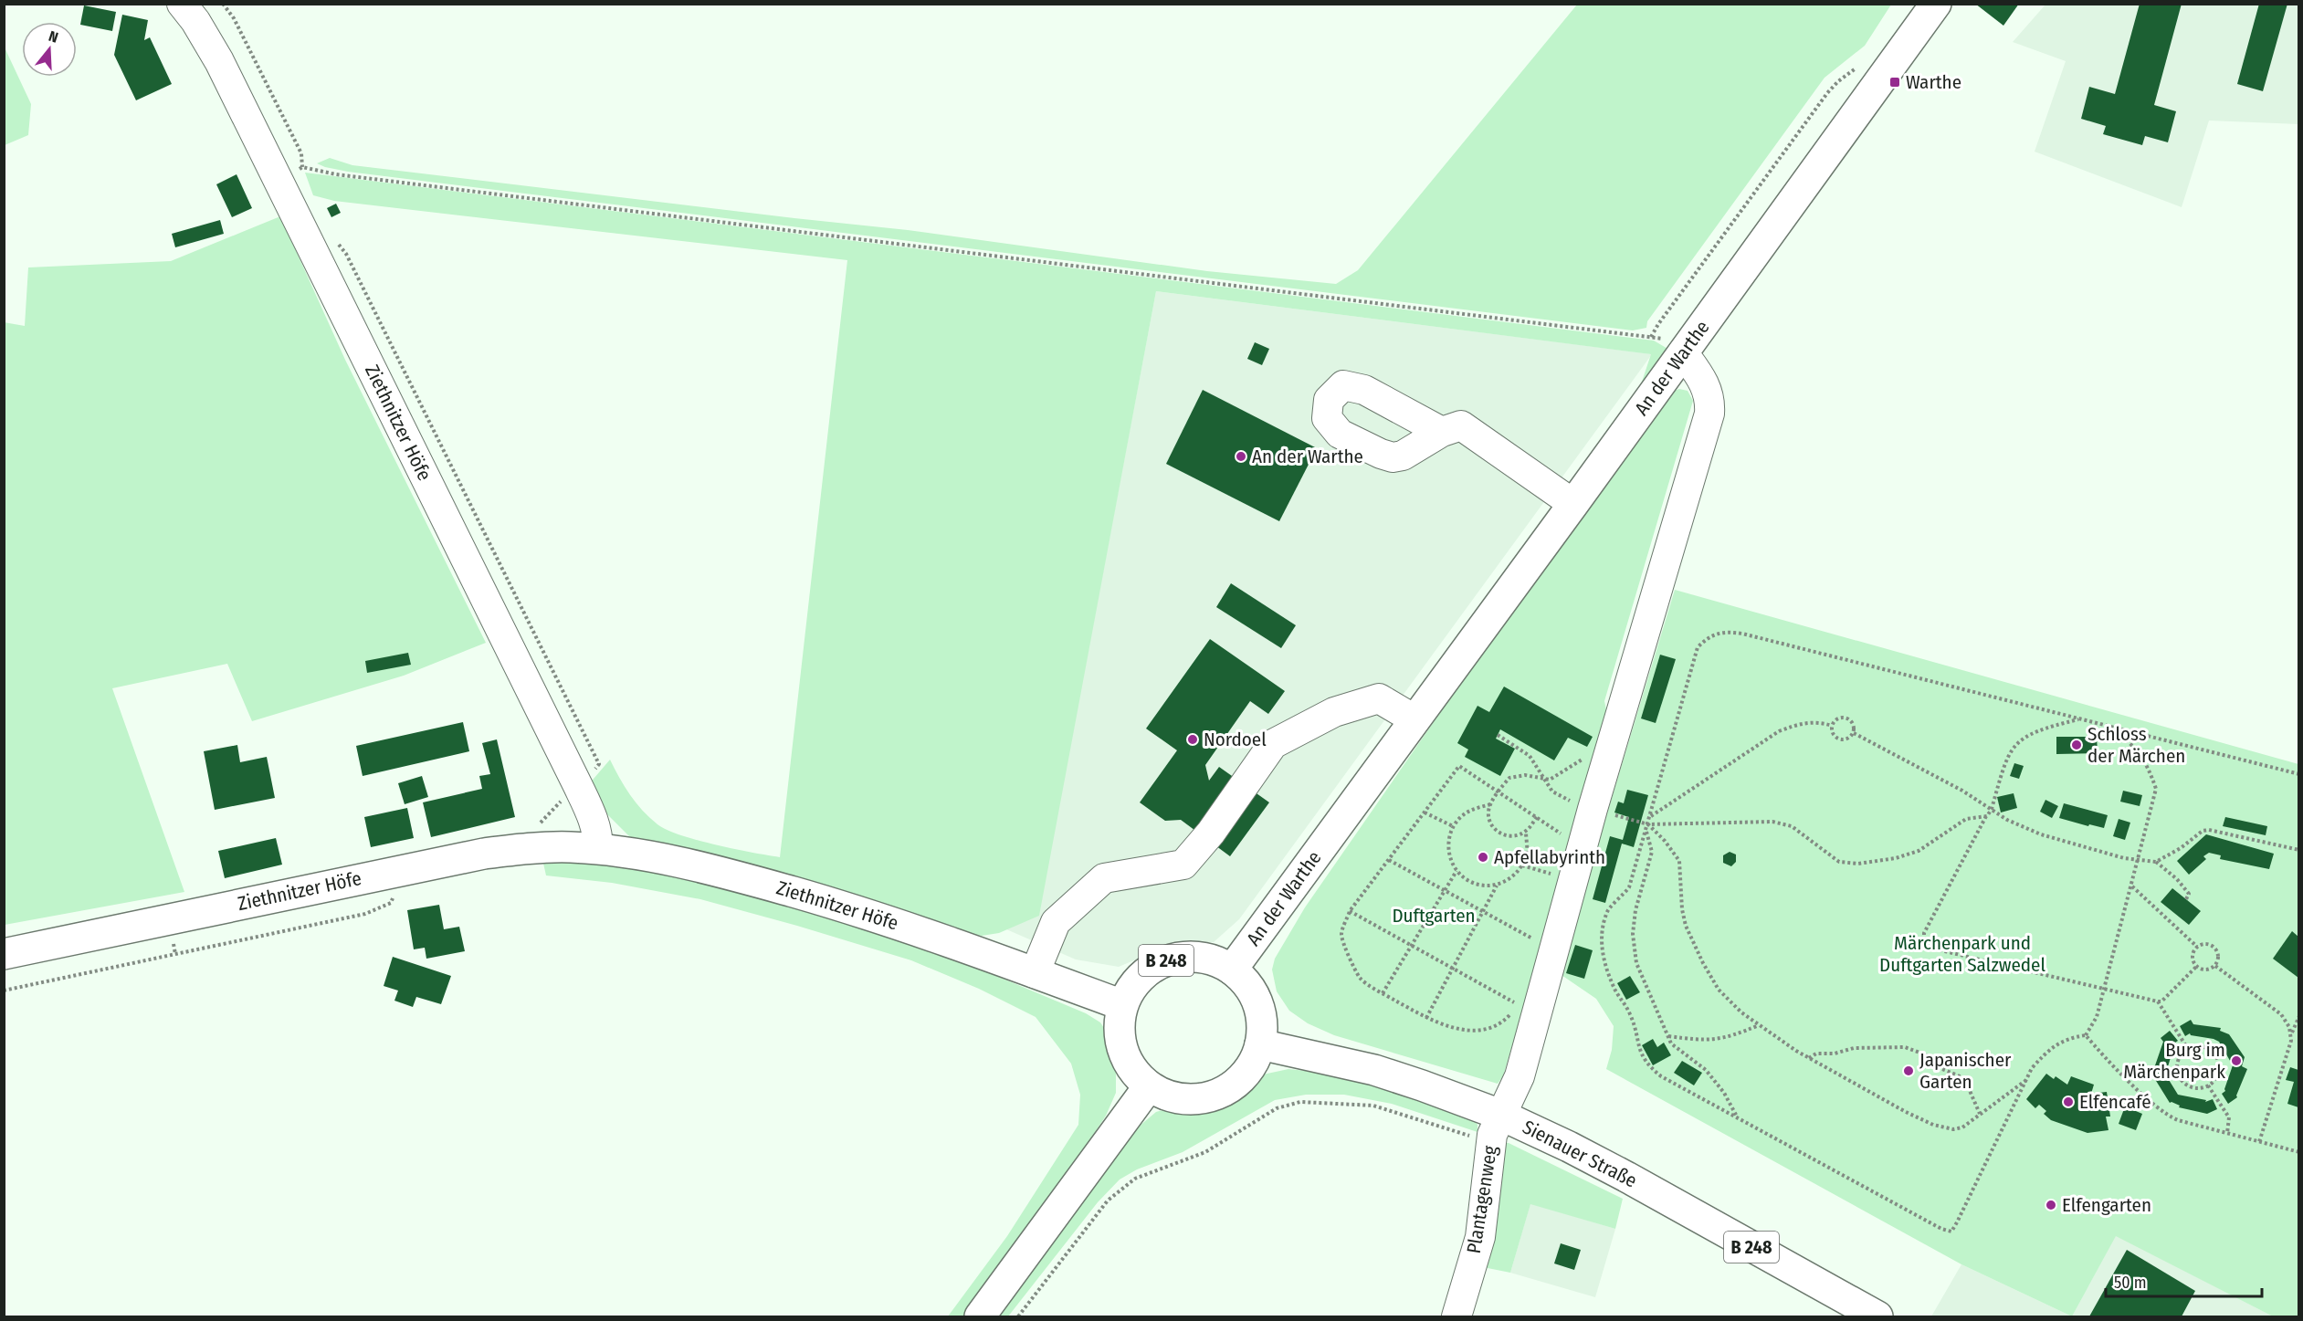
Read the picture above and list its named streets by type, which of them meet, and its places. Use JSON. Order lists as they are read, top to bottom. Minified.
{"streets":{"main road":["An der Warthe","Ziethnitzer Höfe","B 248","Sienauer Straße"],"street":["Plantagenweg"]},"crossings":[["An der Warthe","Ziethnitzer Höfe"],["An der Warthe","B 248"],["An der Warthe","Sienauer Straße"],["An der Warthe","Plantagenweg"],["Ziethnitzer Höfe","B 248"],["Ziethnitzer Höfe","Sienauer Straße"],["B 248","Sienauer Straße"],["Sienauer Straße","Plantagenweg"]],"parks":["Duftgarten","Märchenpark und Duftgarten Salzwedel"],"places":{"transit":["Warthe"],"other":["An der Warthe","Nordoel","Schloss der Märchen","Apfellabyrinth","Burg im Märchenpark","Japanischer Garten","Elfencafé","Elfengarten"]},"scale_bar":"50 m","north":"top"}
